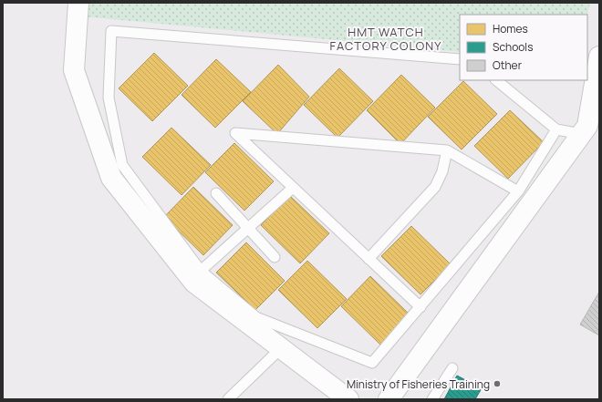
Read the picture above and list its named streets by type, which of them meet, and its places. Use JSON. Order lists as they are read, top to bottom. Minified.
{"districts":["HMT WATCH FACTORY COLONY"],"places":["Ministry of Fisheries Training"],"legend":["Homes","Schools","Other"]}
